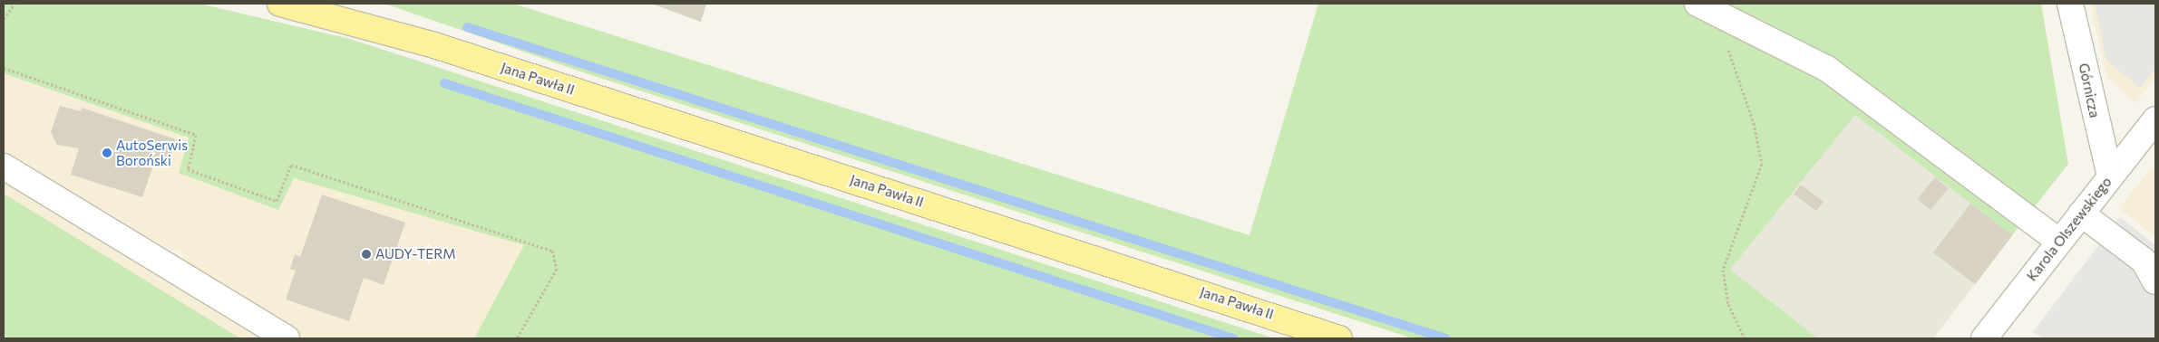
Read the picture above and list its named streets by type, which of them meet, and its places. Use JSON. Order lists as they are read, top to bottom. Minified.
{"streets":{"main road":["Jana Pawła II"],"street":["Górnicza","Karola Olszewskiego"]},"crossings":[["Górnicza","Karola Olszewskiego"]],"places":["AutoSerwis Boroński","AUDY-TERM"]}
